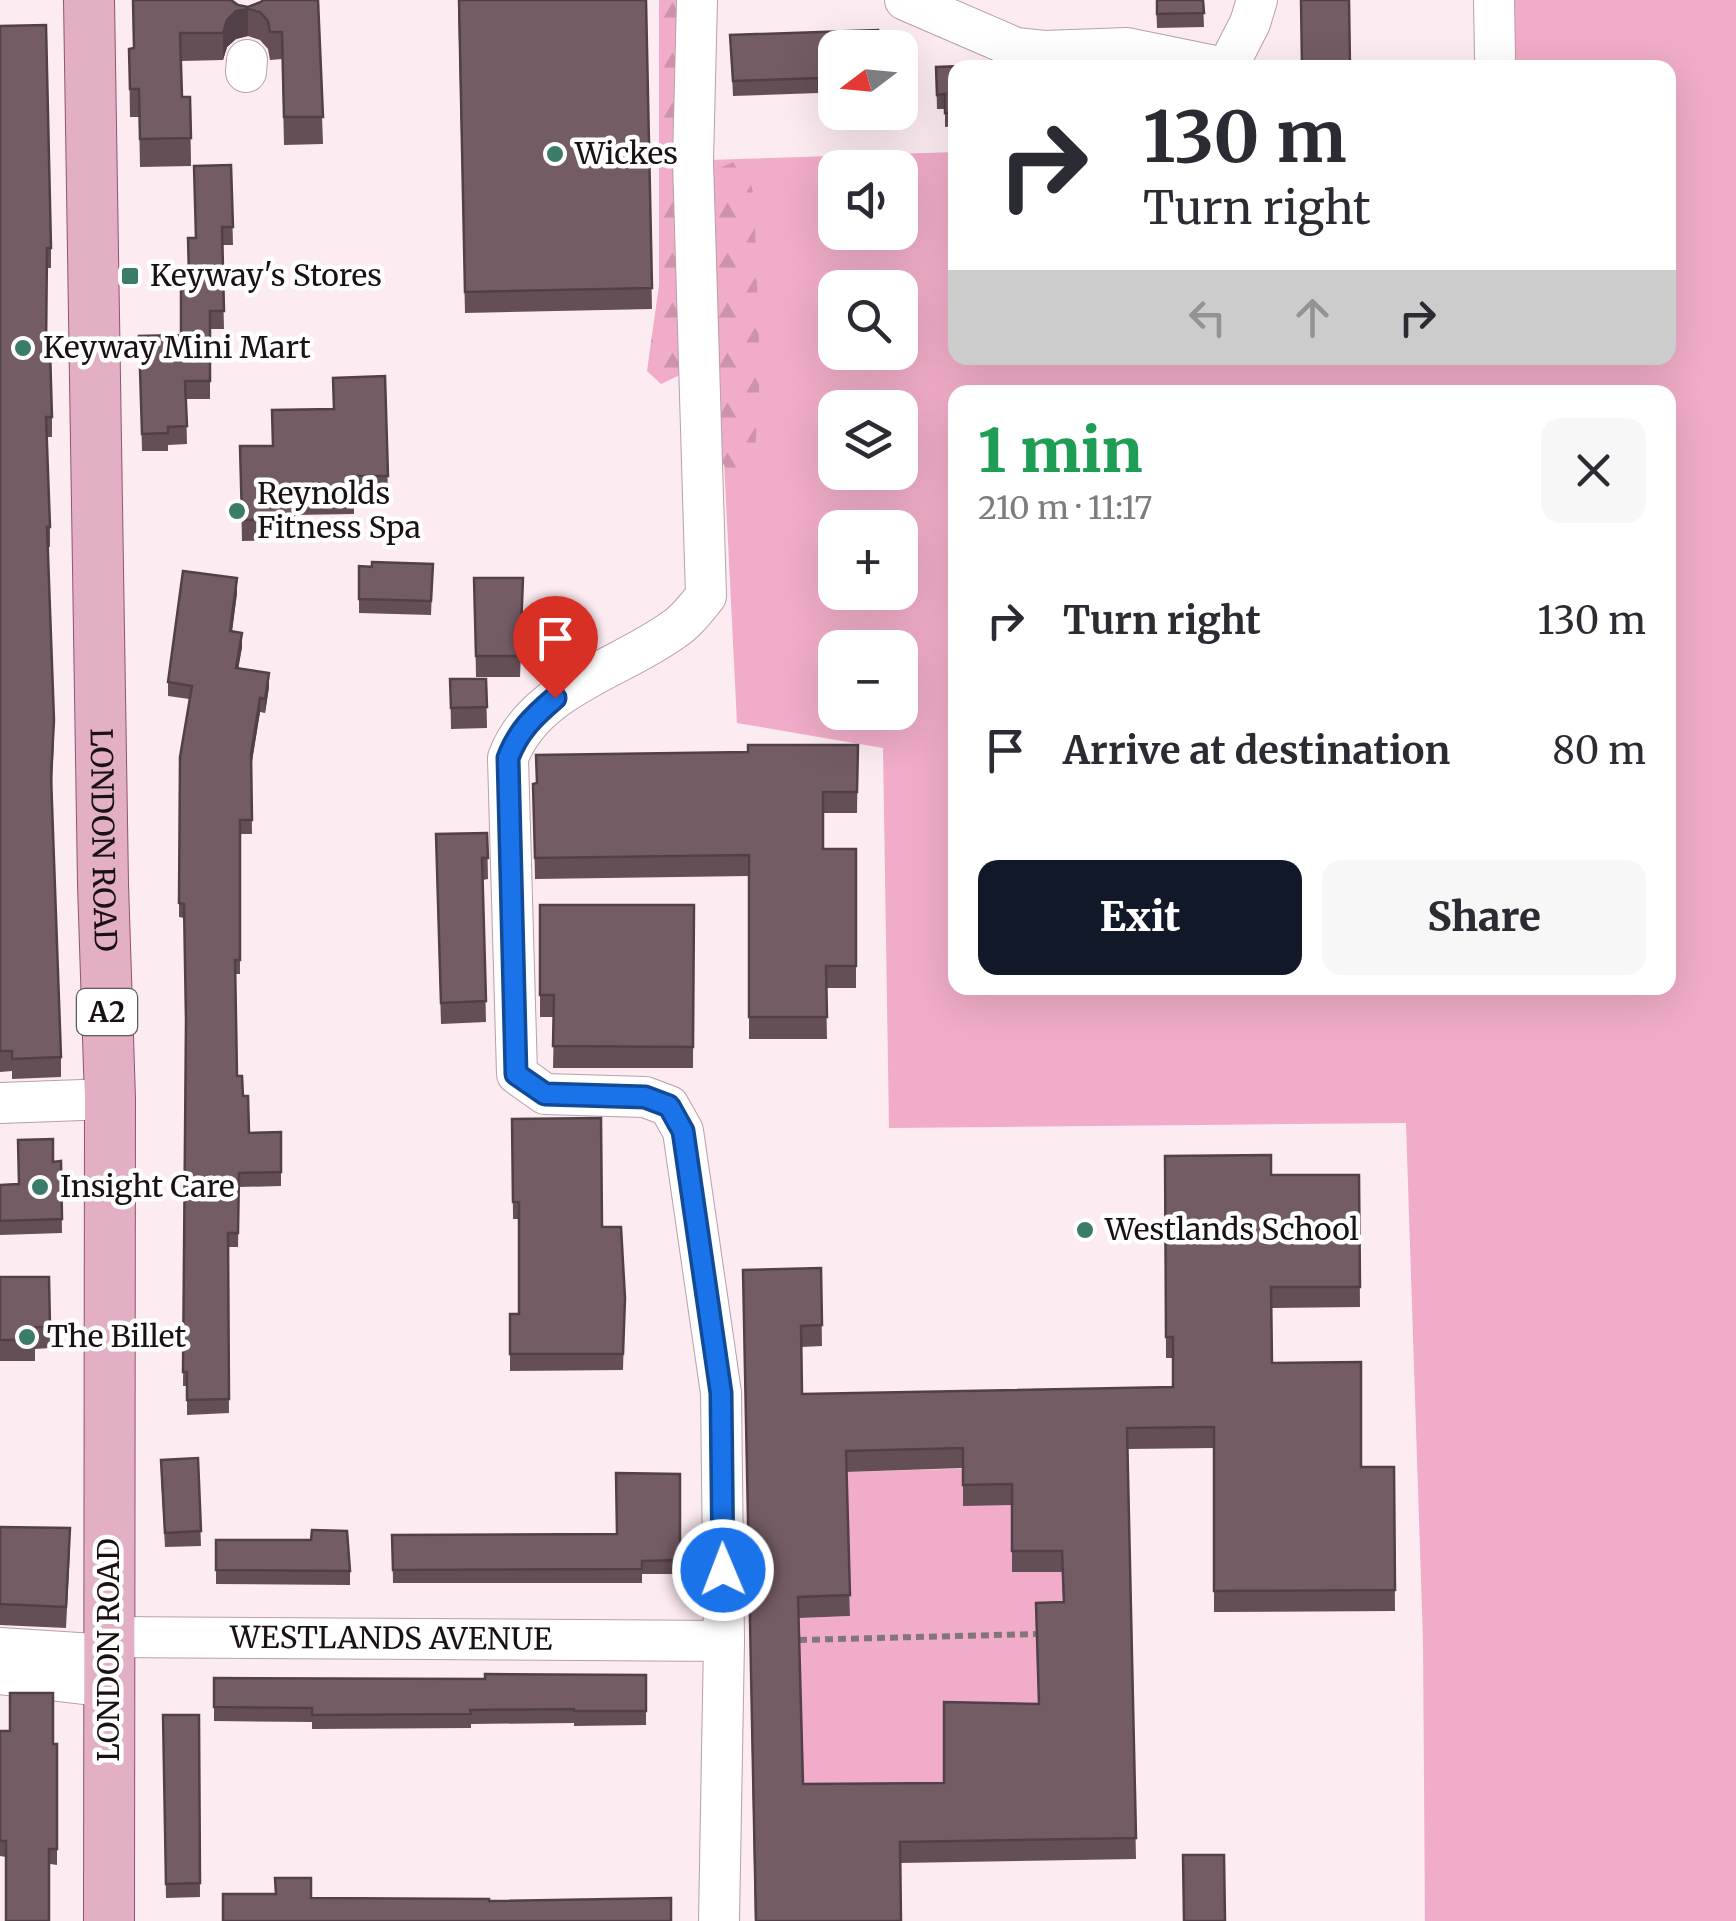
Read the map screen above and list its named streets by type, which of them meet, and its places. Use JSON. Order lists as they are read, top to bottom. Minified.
{"streets":{"main road":["LONDON ROAD","A2"],"street":["WESTLANDS AVENUE"]},"crossings":[["LONDON ROAD","WESTLANDS AVENUE"]],"places":{"other":["Wickes","Keyway Mini Mart","Reynolds Fitness Spa","Insight Care","Westlands School","The Billet"],"transit":["Keyway's Stores"]},"north":"left","page":{"map_buttons":["+","−"],"turn":["130 m","Turn right"],"heading":["1 min","210 m · 11:17"],"list":[{"name":"Turn right","value":"130 m"},{"name":"Arrive at destination","value":"80 m"}],"buttons":["Exit","Share"]}}
